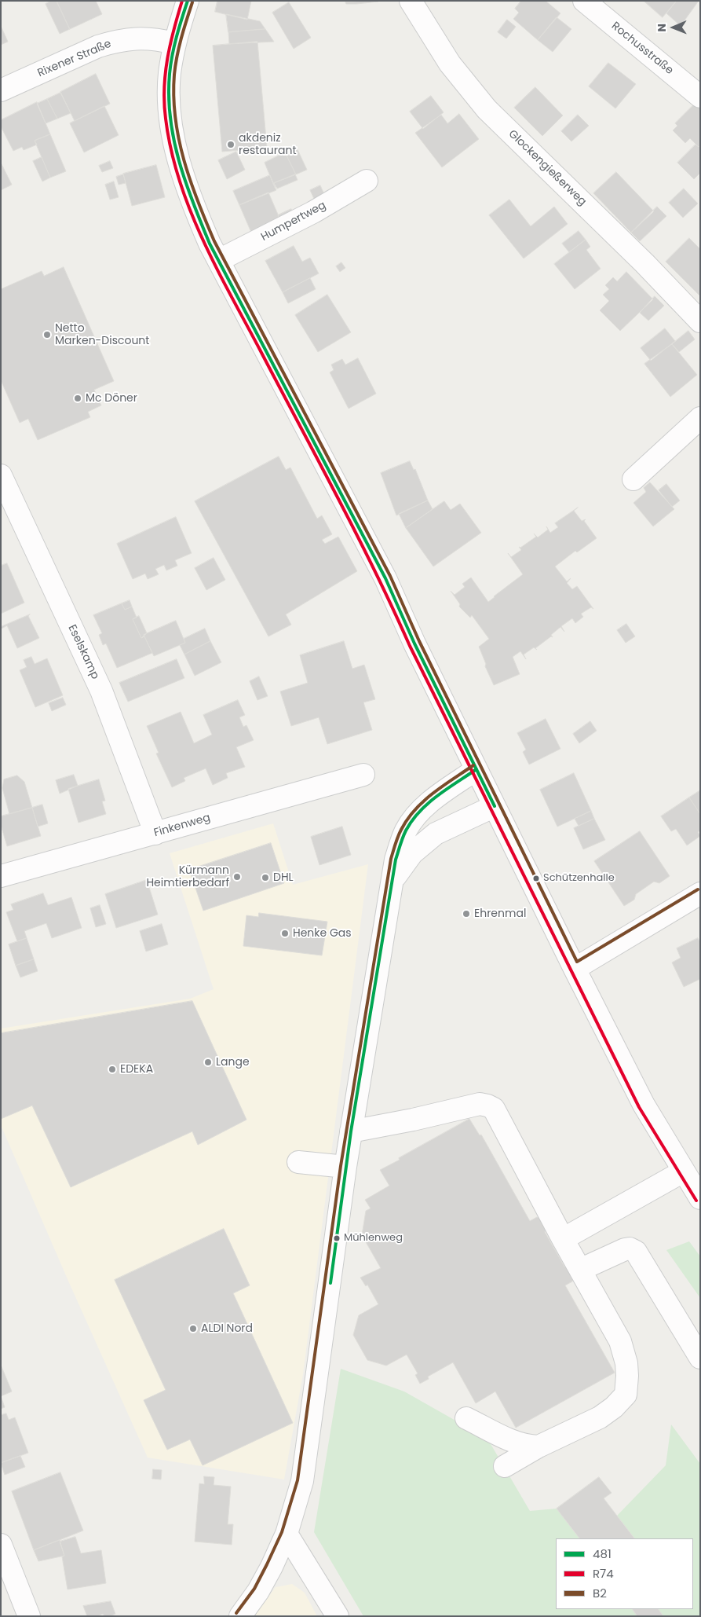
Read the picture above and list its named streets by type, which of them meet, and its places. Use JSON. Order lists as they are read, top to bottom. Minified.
{"streets":{"street":["Rochusstraße","Rixener Straße","Glockengießerweg","Humpertweg","Eselskamp","Finkenweg"]},"crossings":[["Eselskamp","Finkenweg"]],"places":["akdeniz restaurant","Netto Marken-Discount","Mc Döner","Kürmann Heimtierbedarf","DHL","Schützenhalle","Ehrenmal","Henke Gas","Lange","EDEKA","Mühlenweg","ALDI Nord"],"lines":["transit line 481","transit line R74","transit line B2"],"legend":["481","R74","B2"],"north":"left"}
